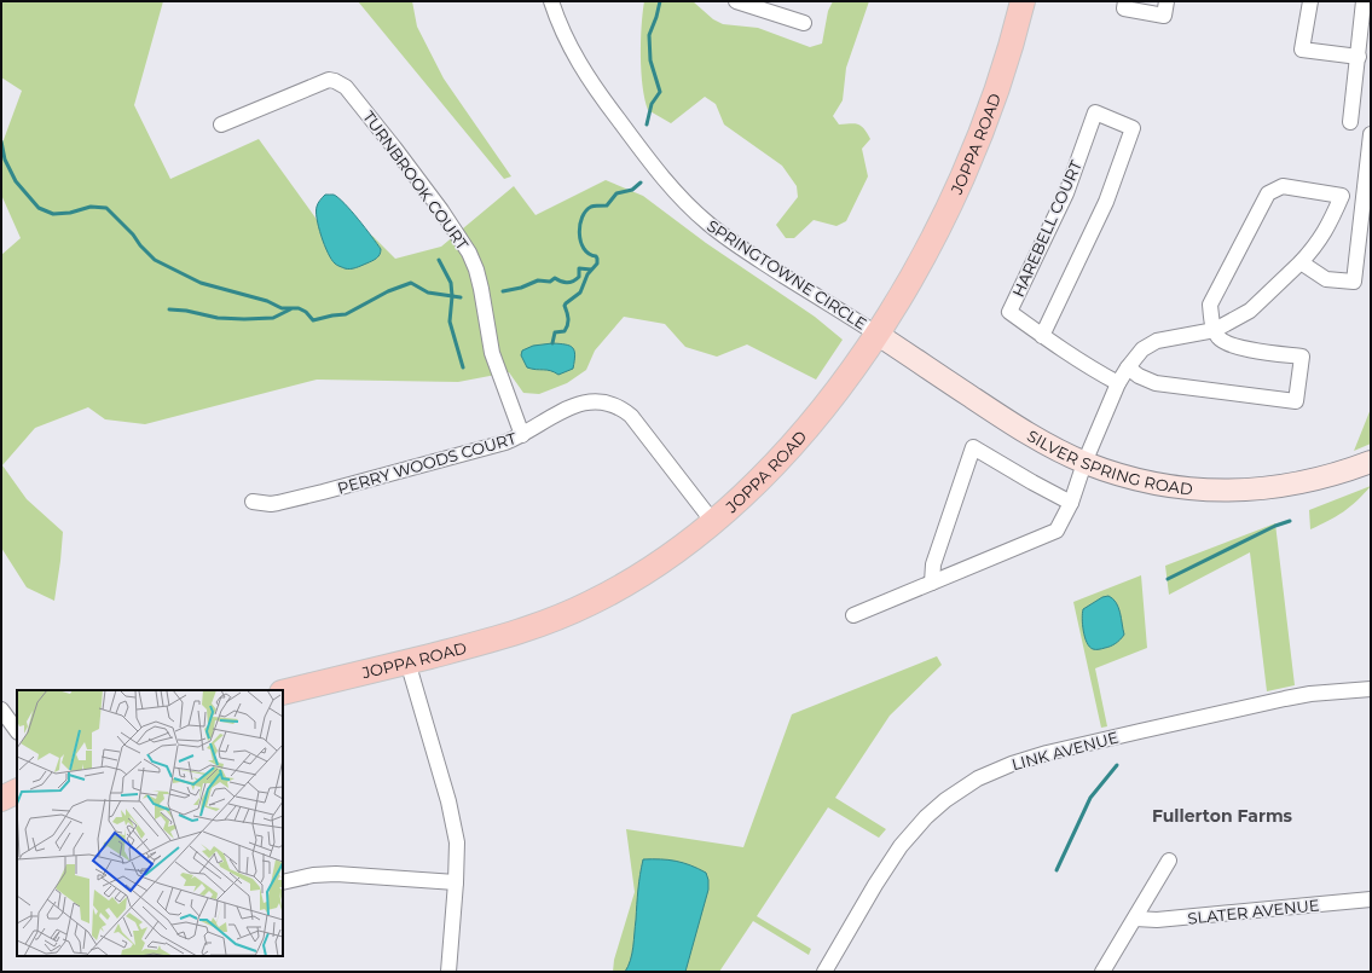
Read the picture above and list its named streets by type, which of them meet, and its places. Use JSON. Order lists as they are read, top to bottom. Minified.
{"streets":{"main road":["JOPPA ROAD","SILVER SPRING ROAD"],"street":["TURNBROOK COURT","HAREBELL COURT","SPRINGTOWNE CIRCLE","PERRY WOODS COURT","LINK AVENUE","SLATER AVENUE"]},"crossings":[["JOPPA ROAD","SPRINGTOWNE CIRCLE"],["JOPPA ROAD","SILVER SPRING ROAD"],["JOPPA ROAD","PERRY WOODS COURT"],["TURNBROOK COURT","PERRY WOODS COURT"],["SPRINGTOWNE CIRCLE","SILVER SPRING ROAD"]],"districts":["Fullerton Farms"]}
